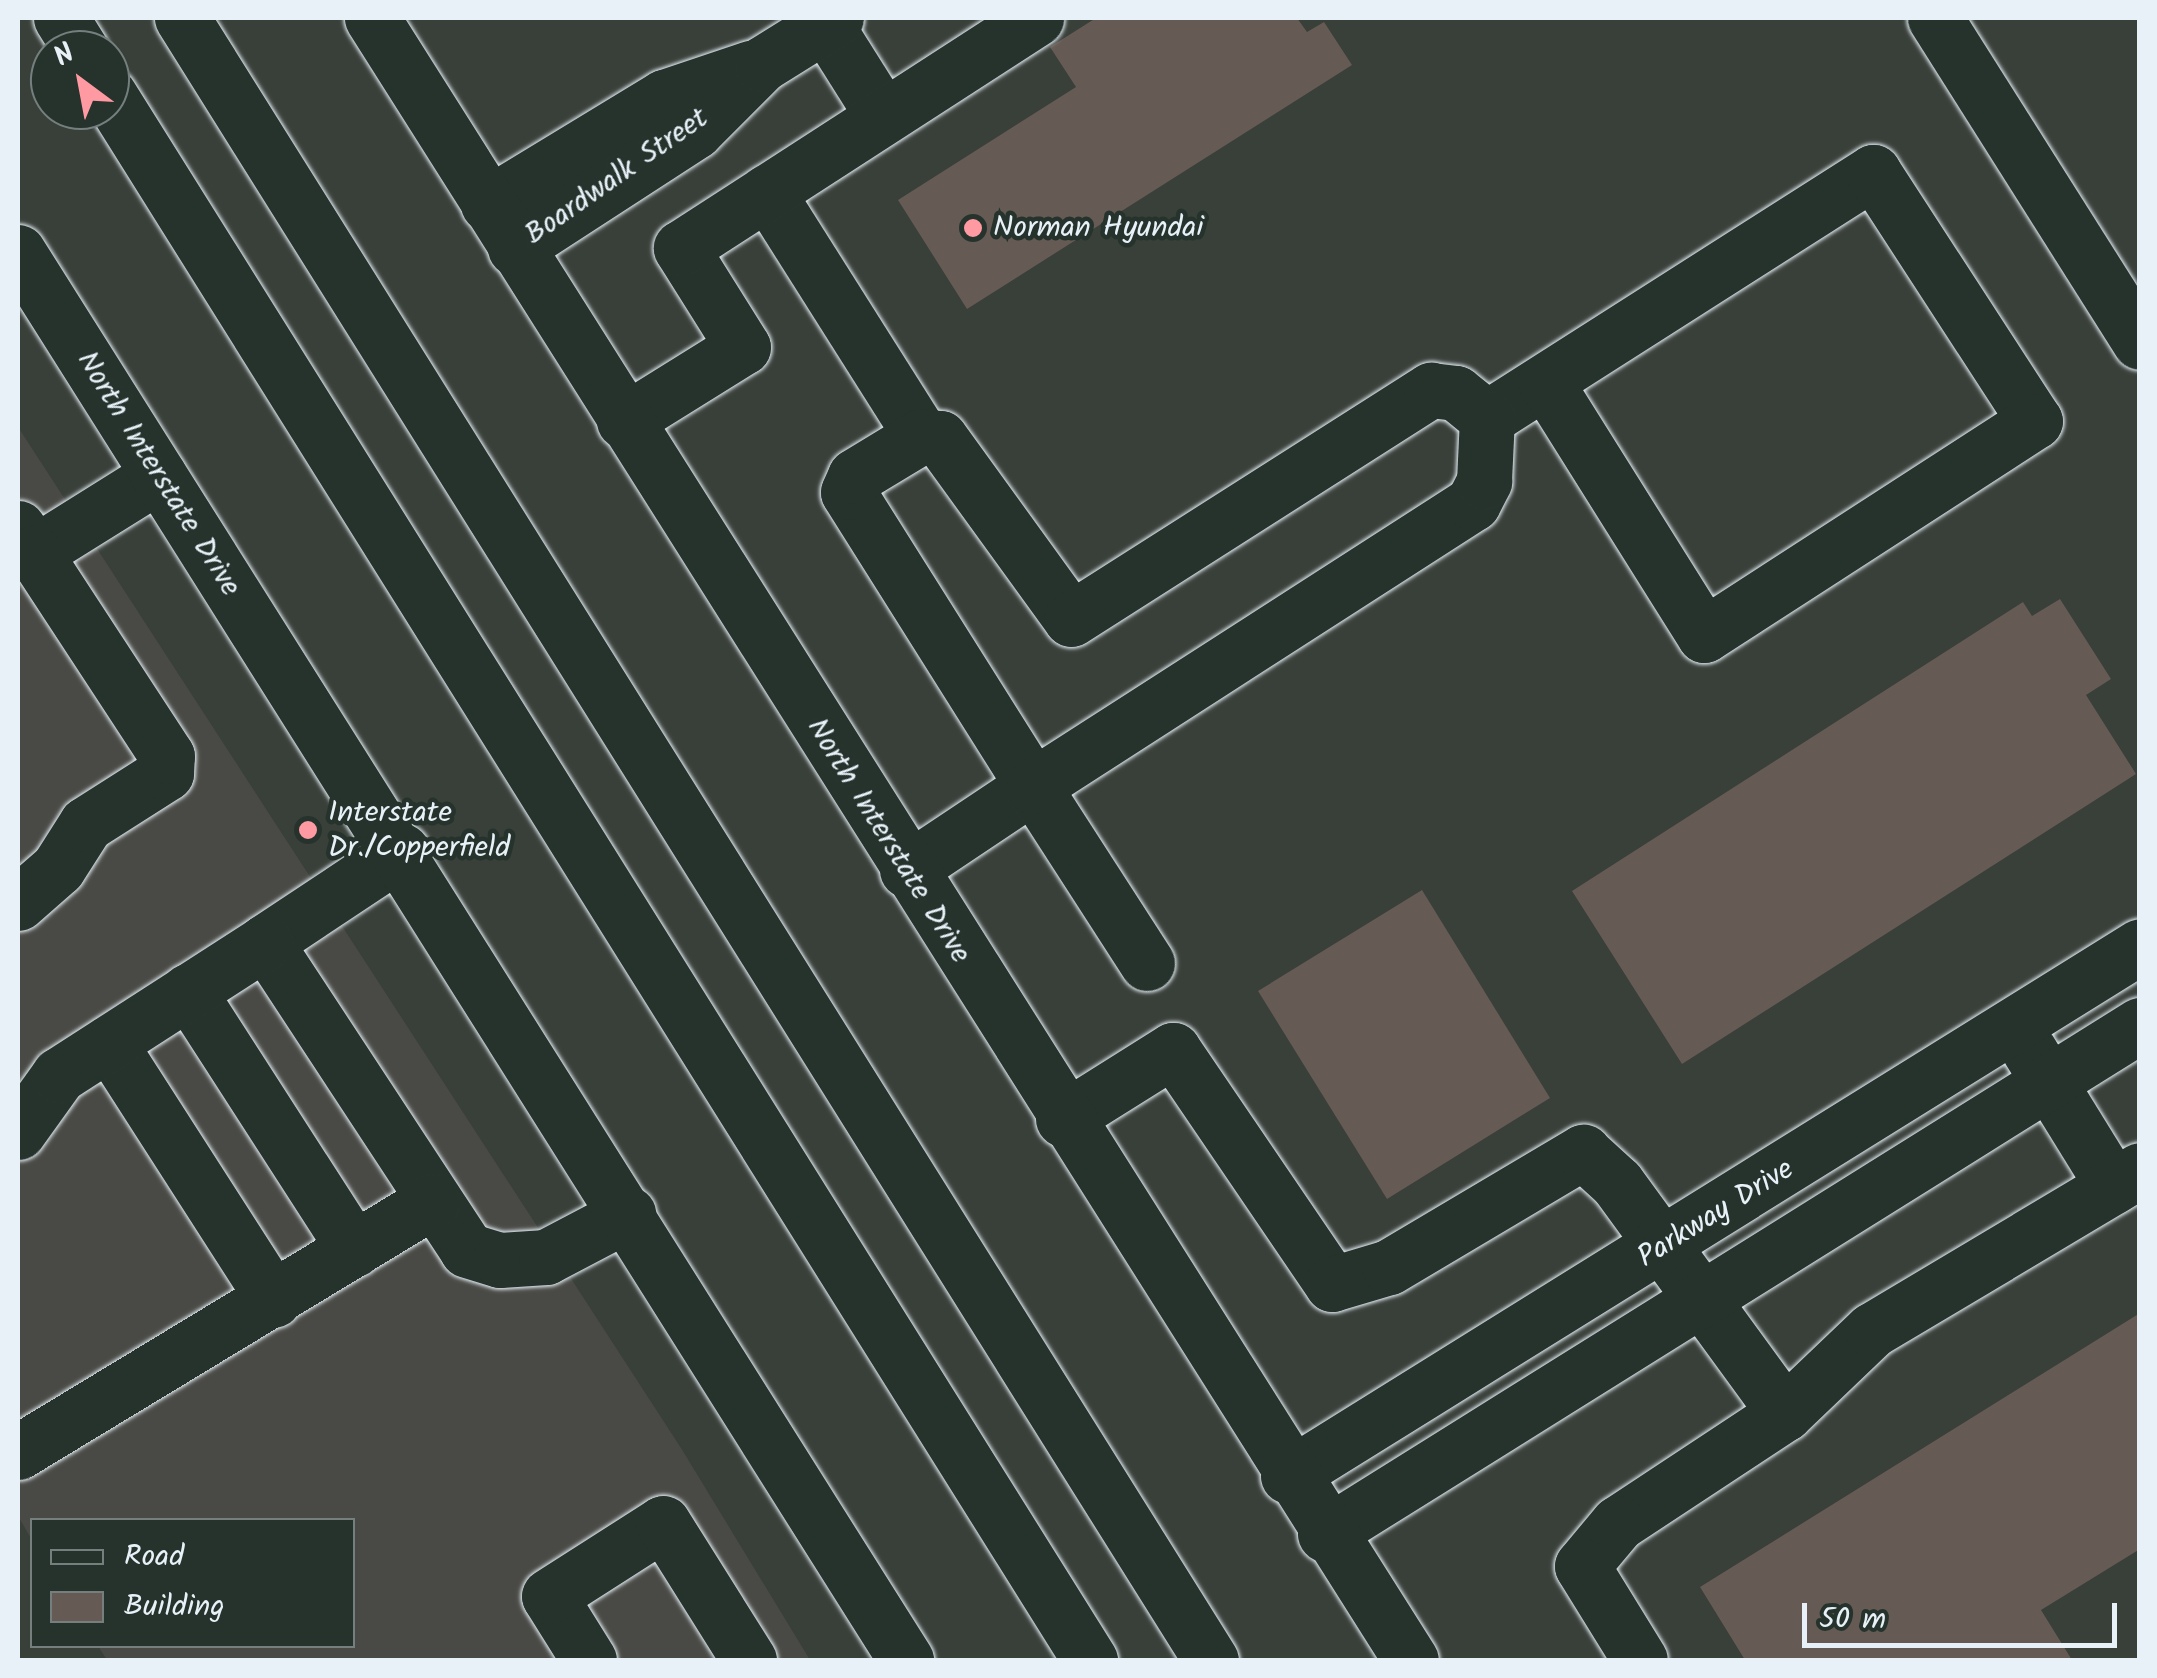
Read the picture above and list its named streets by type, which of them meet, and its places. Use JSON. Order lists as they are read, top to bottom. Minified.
{"streets":{"main road":["Boardwalk Street","North Interstate Drive","Parkway Drive"]},"crossings":[["Boardwalk Street","North Interstate Drive"],["North Interstate Drive","Parkway Drive"]],"places":["Norman Hyundai","Interstate Dr./Copperfield"],"legend":["Road","Building"],"scale_bar":"50 m","north":"top left"}
